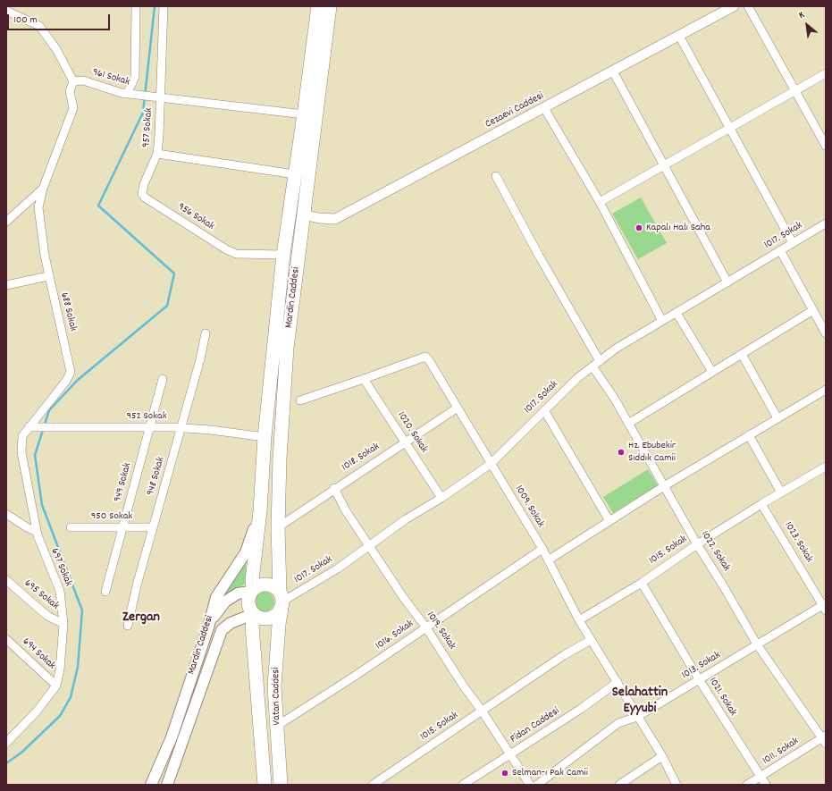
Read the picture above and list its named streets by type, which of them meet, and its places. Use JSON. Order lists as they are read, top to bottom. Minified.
{"streets":{"highway":["Mardin Caddesi","Vatan Caddesi"],"street":["961 Sokak","Cezaevi Caddesi","957 Sokak","956 Sokak","1017. Sokak","688 Sokak","952 Sokak","1020. Sokak","1018. Sokak","948 Sokak","949 Sokak","1009. Sokak","950 Sokak","1023. Sokak","1015. Sokak","1022. Sokak","697 Sokak","695 Sokak","1019. Sokak","1016. Sokak","694 Sokak","1013. Sokak","1021. Sokak","Fidan Caddesi","1011. Sokak"]},"crossings":[["961 Sokak","957 Sokak"],["961 Sokak","Mardin Caddesi"],["Cezaevi Caddesi","Mardin Caddesi"],["957 Sokak","956 Sokak"],["957 Sokak","Mardin Caddesi"],["956 Sokak","Mardin Caddesi"],["1017. Sokak","Mardin Caddesi"],["1017. Sokak","1020. Sokak"],["1017. Sokak","1009. Sokak"],["1017. Sokak","1022. Sokak"],["1017. Sokak","1019. Sokak"],["1017. Sokak","Vatan Caddesi"],["Mardin Caddesi","952 Sokak"],["Mardin Caddesi","1018. Sokak"],["Mardin Caddesi","Vatan Caddesi"],["688 Sokak","952 Sokak"],["688 Sokak","697 Sokak"],["952 Sokak","948 Sokak"],["952 Sokak","949 Sokak"],["952 Sokak","697 Sokak"],["1020. Sokak","1018. Sokak"],["1020. Sokak","1009. Sokak"],["1018. Sokak","1009. Sokak"],["1018. Sokak","1019. Sokak"],["948 Sokak","950 Sokak"],["949 Sokak","950 Sokak"],["1009. Sokak","1015. Sokak"],["1009. Sokak","1016. Sokak"],["1009. Sokak","1013. Sokak"],["1009. Sokak","Fidan Caddesi"],["1023. Sokak","1015. Sokak"],["1023. Sokak","1013. Sokak"],["1015. Sokak","1022. Sokak"],["1015. Sokak","1019. Sokak"],["1015. Sokak","1021. Sokak"],["1022. Sokak","1013. Sokak"],["1022. Sokak","1011. Sokak"],["697 Sokak","695 Sokak"],["697 Sokak","694 Sokak"],["1019. Sokak","1016. Sokak"],["1019. Sokak","Fidan Caddesi"],["1016. Sokak","Vatan Caddesi"],["1013. Sokak","1021. Sokak"],["1021. Sokak","1011. Sokak"]],"districts":["Zergan","Selahattin Eyyubi"],"places":["Kapalı Halı Saha","Hz. Ebubekir Sıddık Camii","Selman-ı Pak Camii"],"scale_bar":"100 m","north":"top left"}
